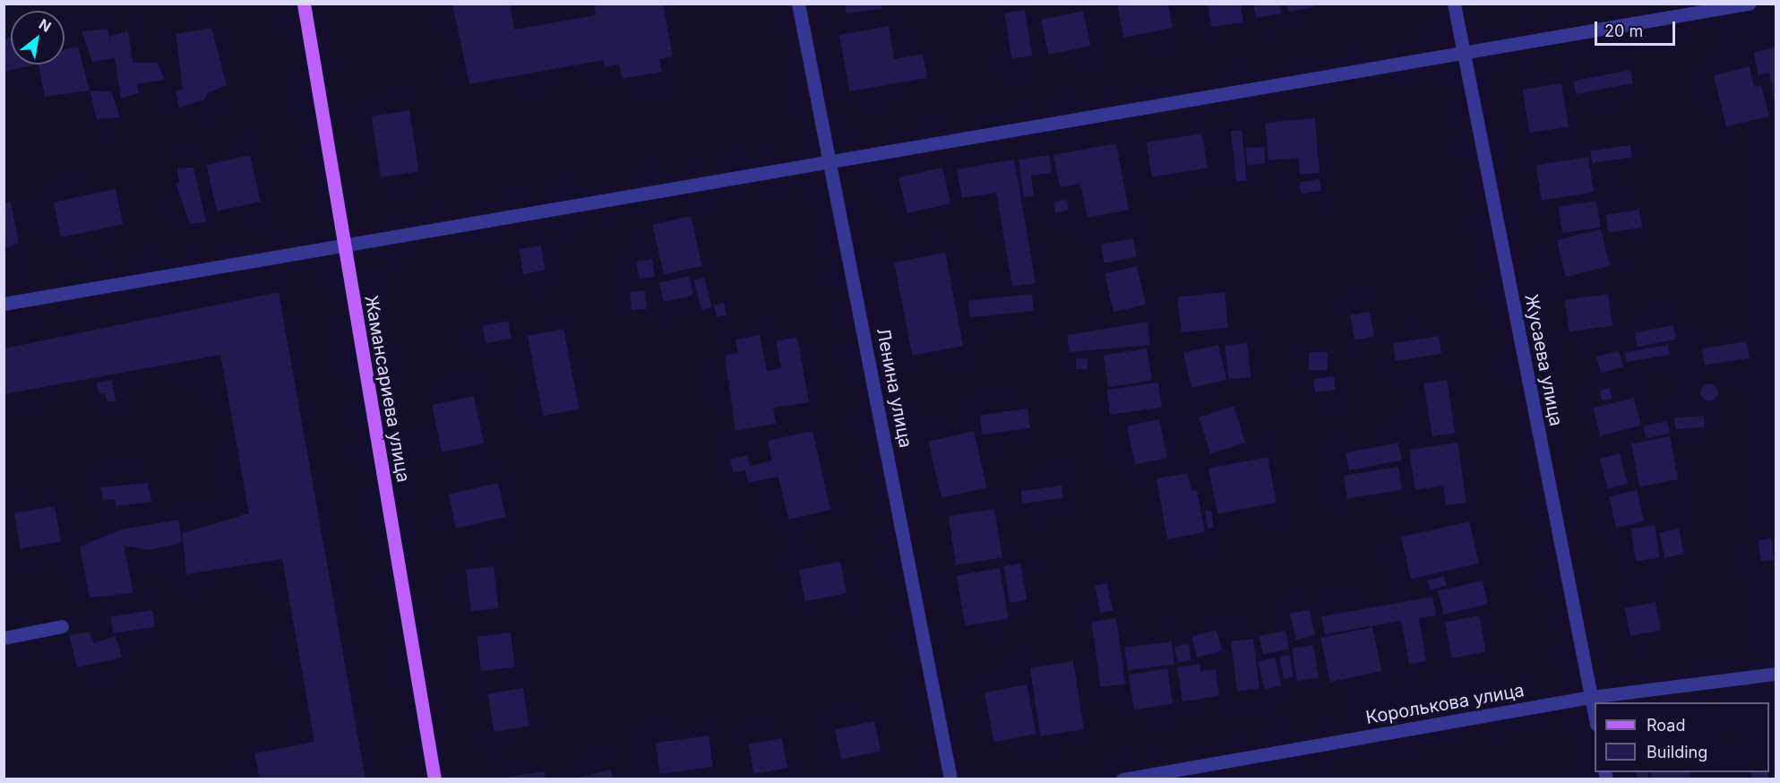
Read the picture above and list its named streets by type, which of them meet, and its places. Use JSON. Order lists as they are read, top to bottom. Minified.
{"streets":{"main road":["Жамансариева улица"],"street":["Жусаева улица","Ленина улица","Королькова улица"]},"crossings":[["Жусаева улица","Королькова улица"]],"legend":["Road","Building"],"scale_bar":"20 m","north":"top right"}
